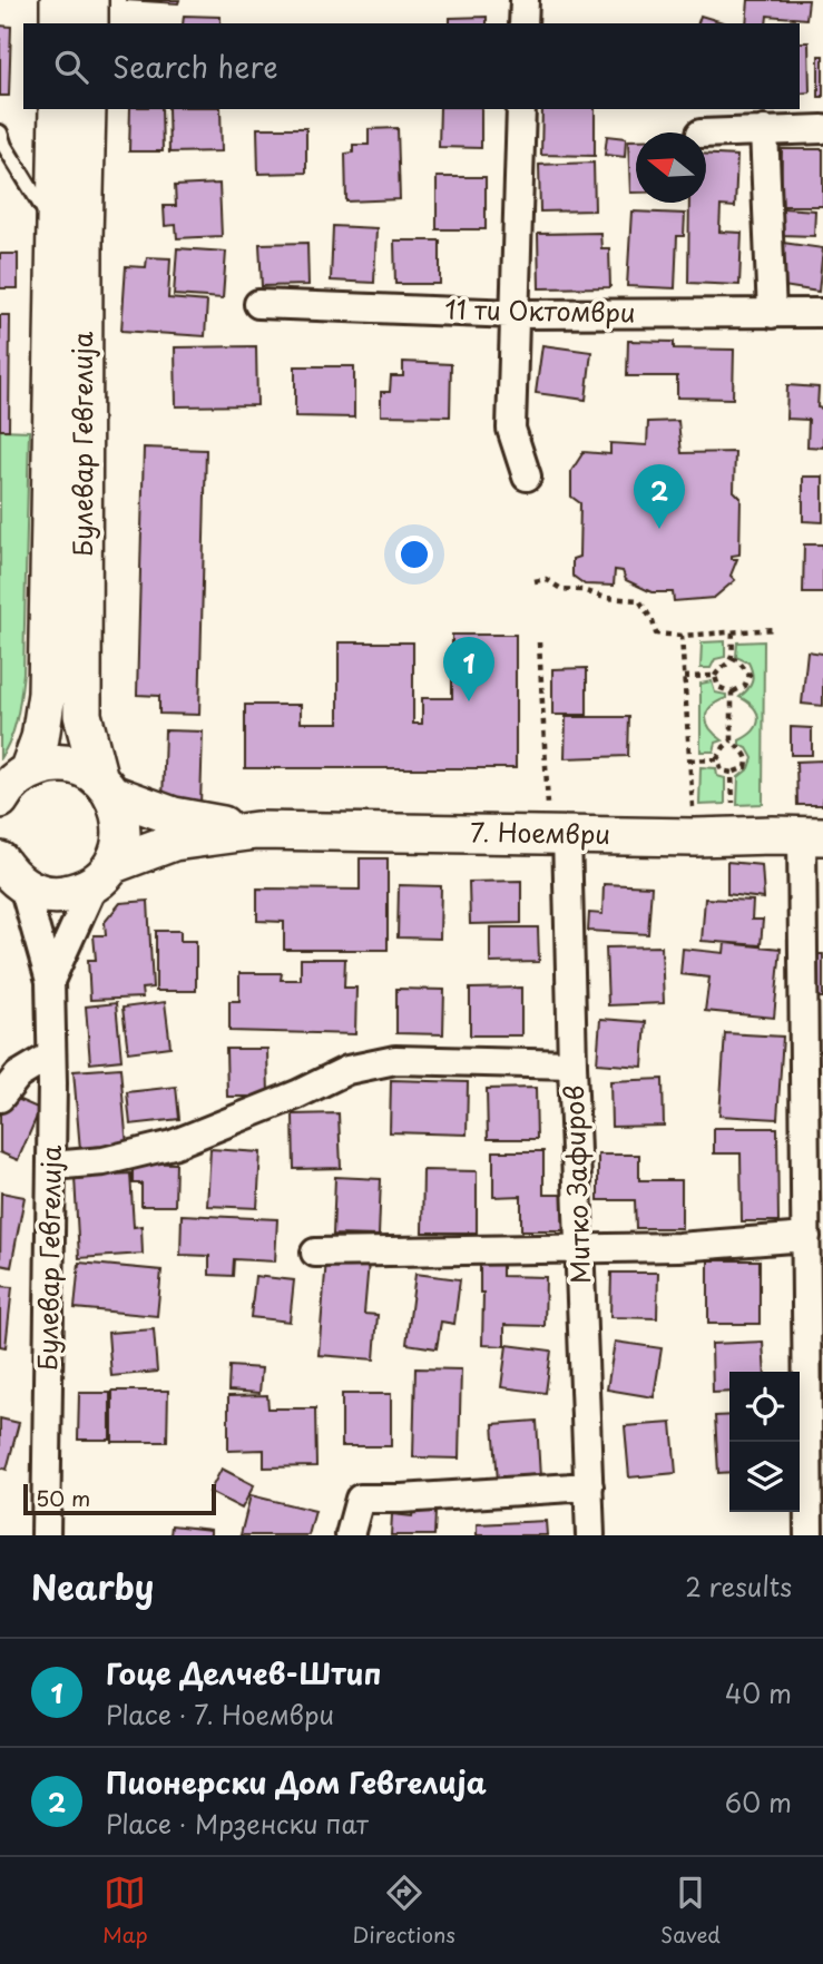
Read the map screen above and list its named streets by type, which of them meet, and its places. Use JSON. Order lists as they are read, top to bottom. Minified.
{"streets":{"main road":["Булевар Гевгелија","7. Ноември"],"street":["11 ти Октомври","Митко Зафиров"]},"crossings":[["Булевар Гевгелија","7. Ноември"],["7. Ноември","Митко Зафиров"]],"scale_bar":"50 m","north":"left","page":{"search":"Search here","pins":["2","1"],"scale":"50 m","heading":["Nearby","2 results"],"list":[{"mark":"1","name":"Гоце Делчев-Штип","note":"Place · 7. Ноември","value":"40 m"},{"mark":"2","name":"Пионерски Дом Гевгелија","note":"Place · Мрзенски пат","value":"60 m"}],"nav":["Map","Directions","Saved"]}}
